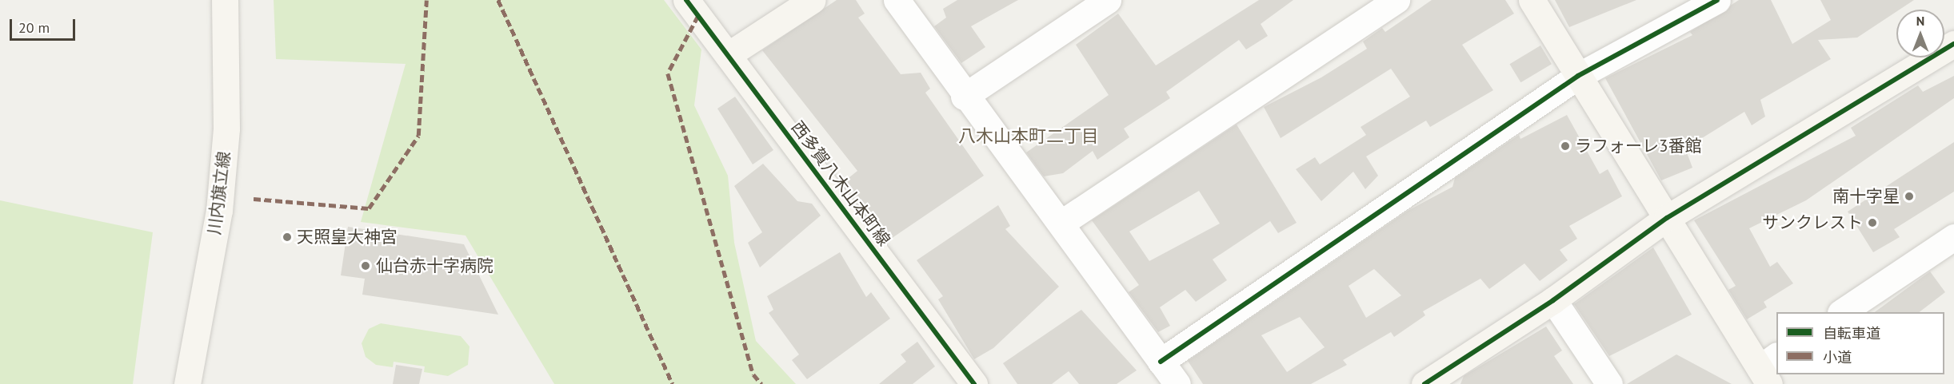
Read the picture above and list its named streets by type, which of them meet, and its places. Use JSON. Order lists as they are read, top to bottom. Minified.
{"streets":{"street":["西多賀八木山本町線","川内旗立線"]},"districts":["八木山本町二丁目"],"places":["ラフォーレ3番館","南十字星","サンクレスト","天照皇大神宮","仙台赤十字病院"],"legend":["自転車道","小道"],"scale_bar":"20 m","north":"top"}
